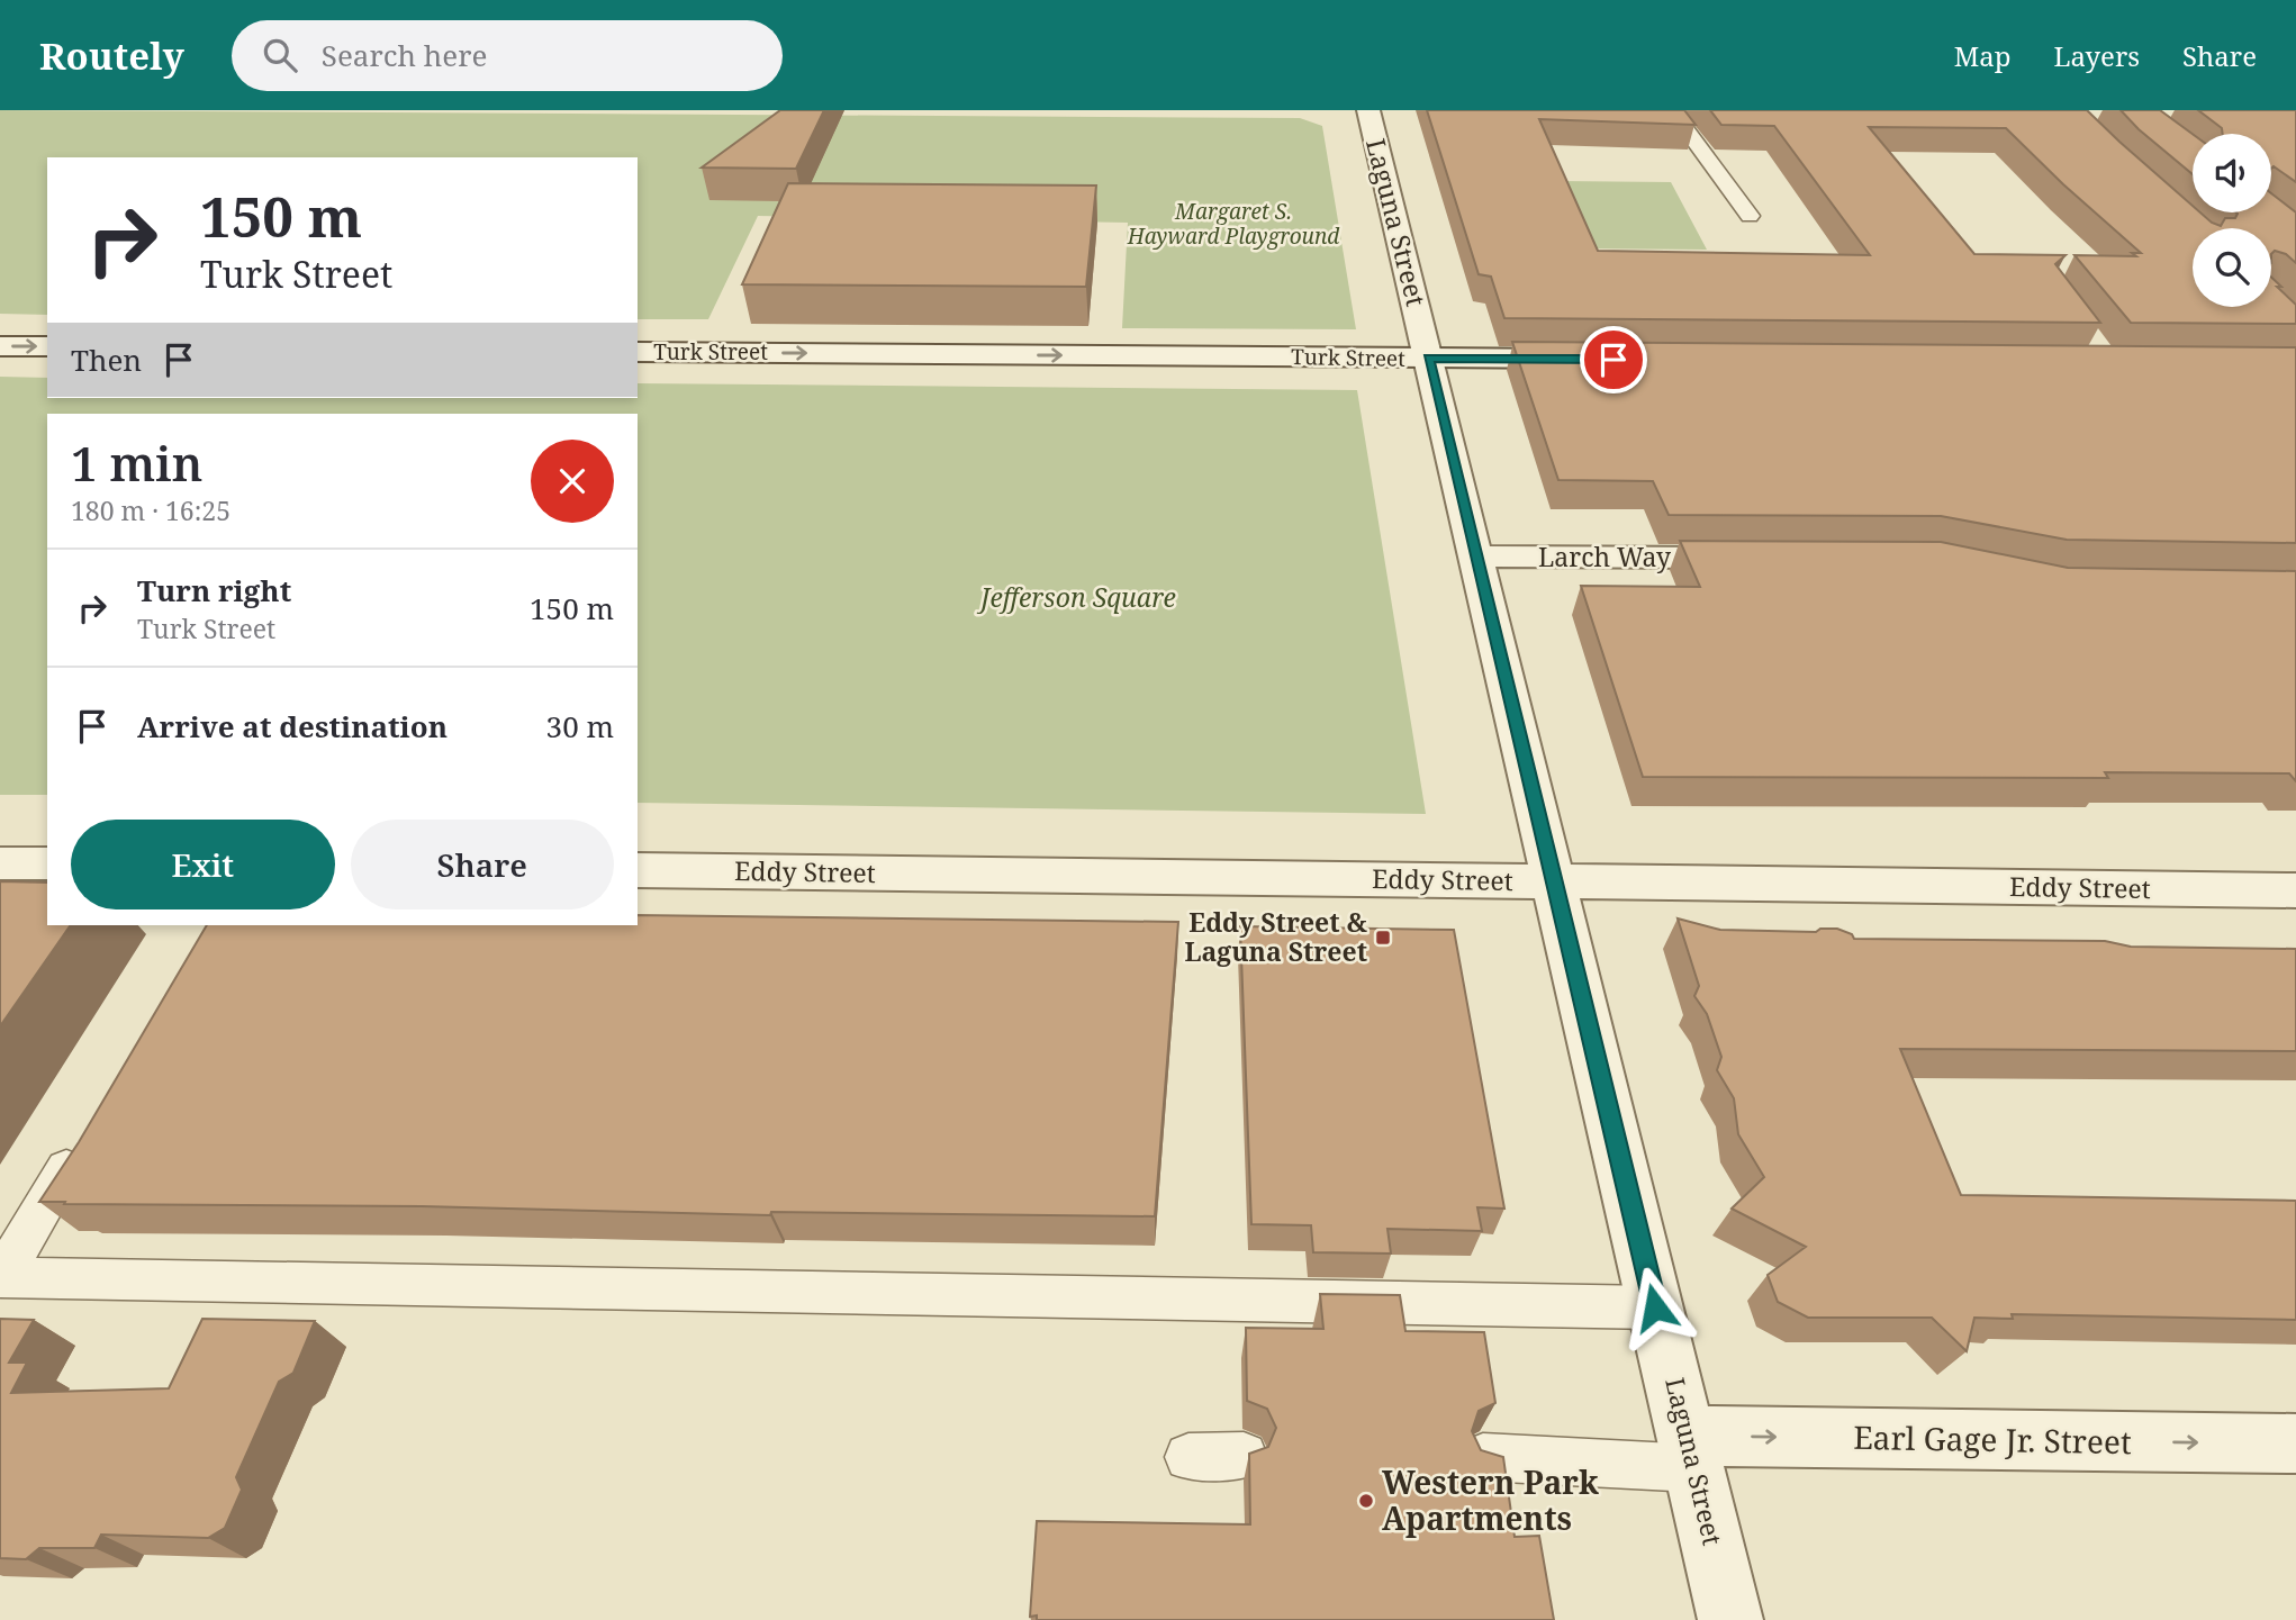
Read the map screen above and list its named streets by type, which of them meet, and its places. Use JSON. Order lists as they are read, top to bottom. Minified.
{"streets":{"street":["Laguna Street","Turk Street","Larch Way","Eddy Street","Earl Gage Jr. Street"]},"crossings":[["Laguna Street","Turk Street"],["Laguna Street","Larch Way"],["Laguna Street","Eddy Street"],["Laguna Street","Earl Gage Jr. Street"]],"one_way":["Turk Street","Earl Gage Jr. Street"],"parks":["Margaret S. Hayward Playground","Jefferson Square"],"places":{"transit":["Eddy Street & Laguna Street"],"other":["Western Park Apartments"]},"page":{"header":"Routely","search":"Search here","nav":["Map","Layers","Share"],"turn":["150 m","Turk Street"],"then":"Then","heading":["1 min","180 m · 16:25"],"list":[{"name":"Turn right","note":"Turk Street","value":"150 m"},{"name":"Arrive at destination","value":"30 m"}],"buttons":["Exit","Share"]}}
